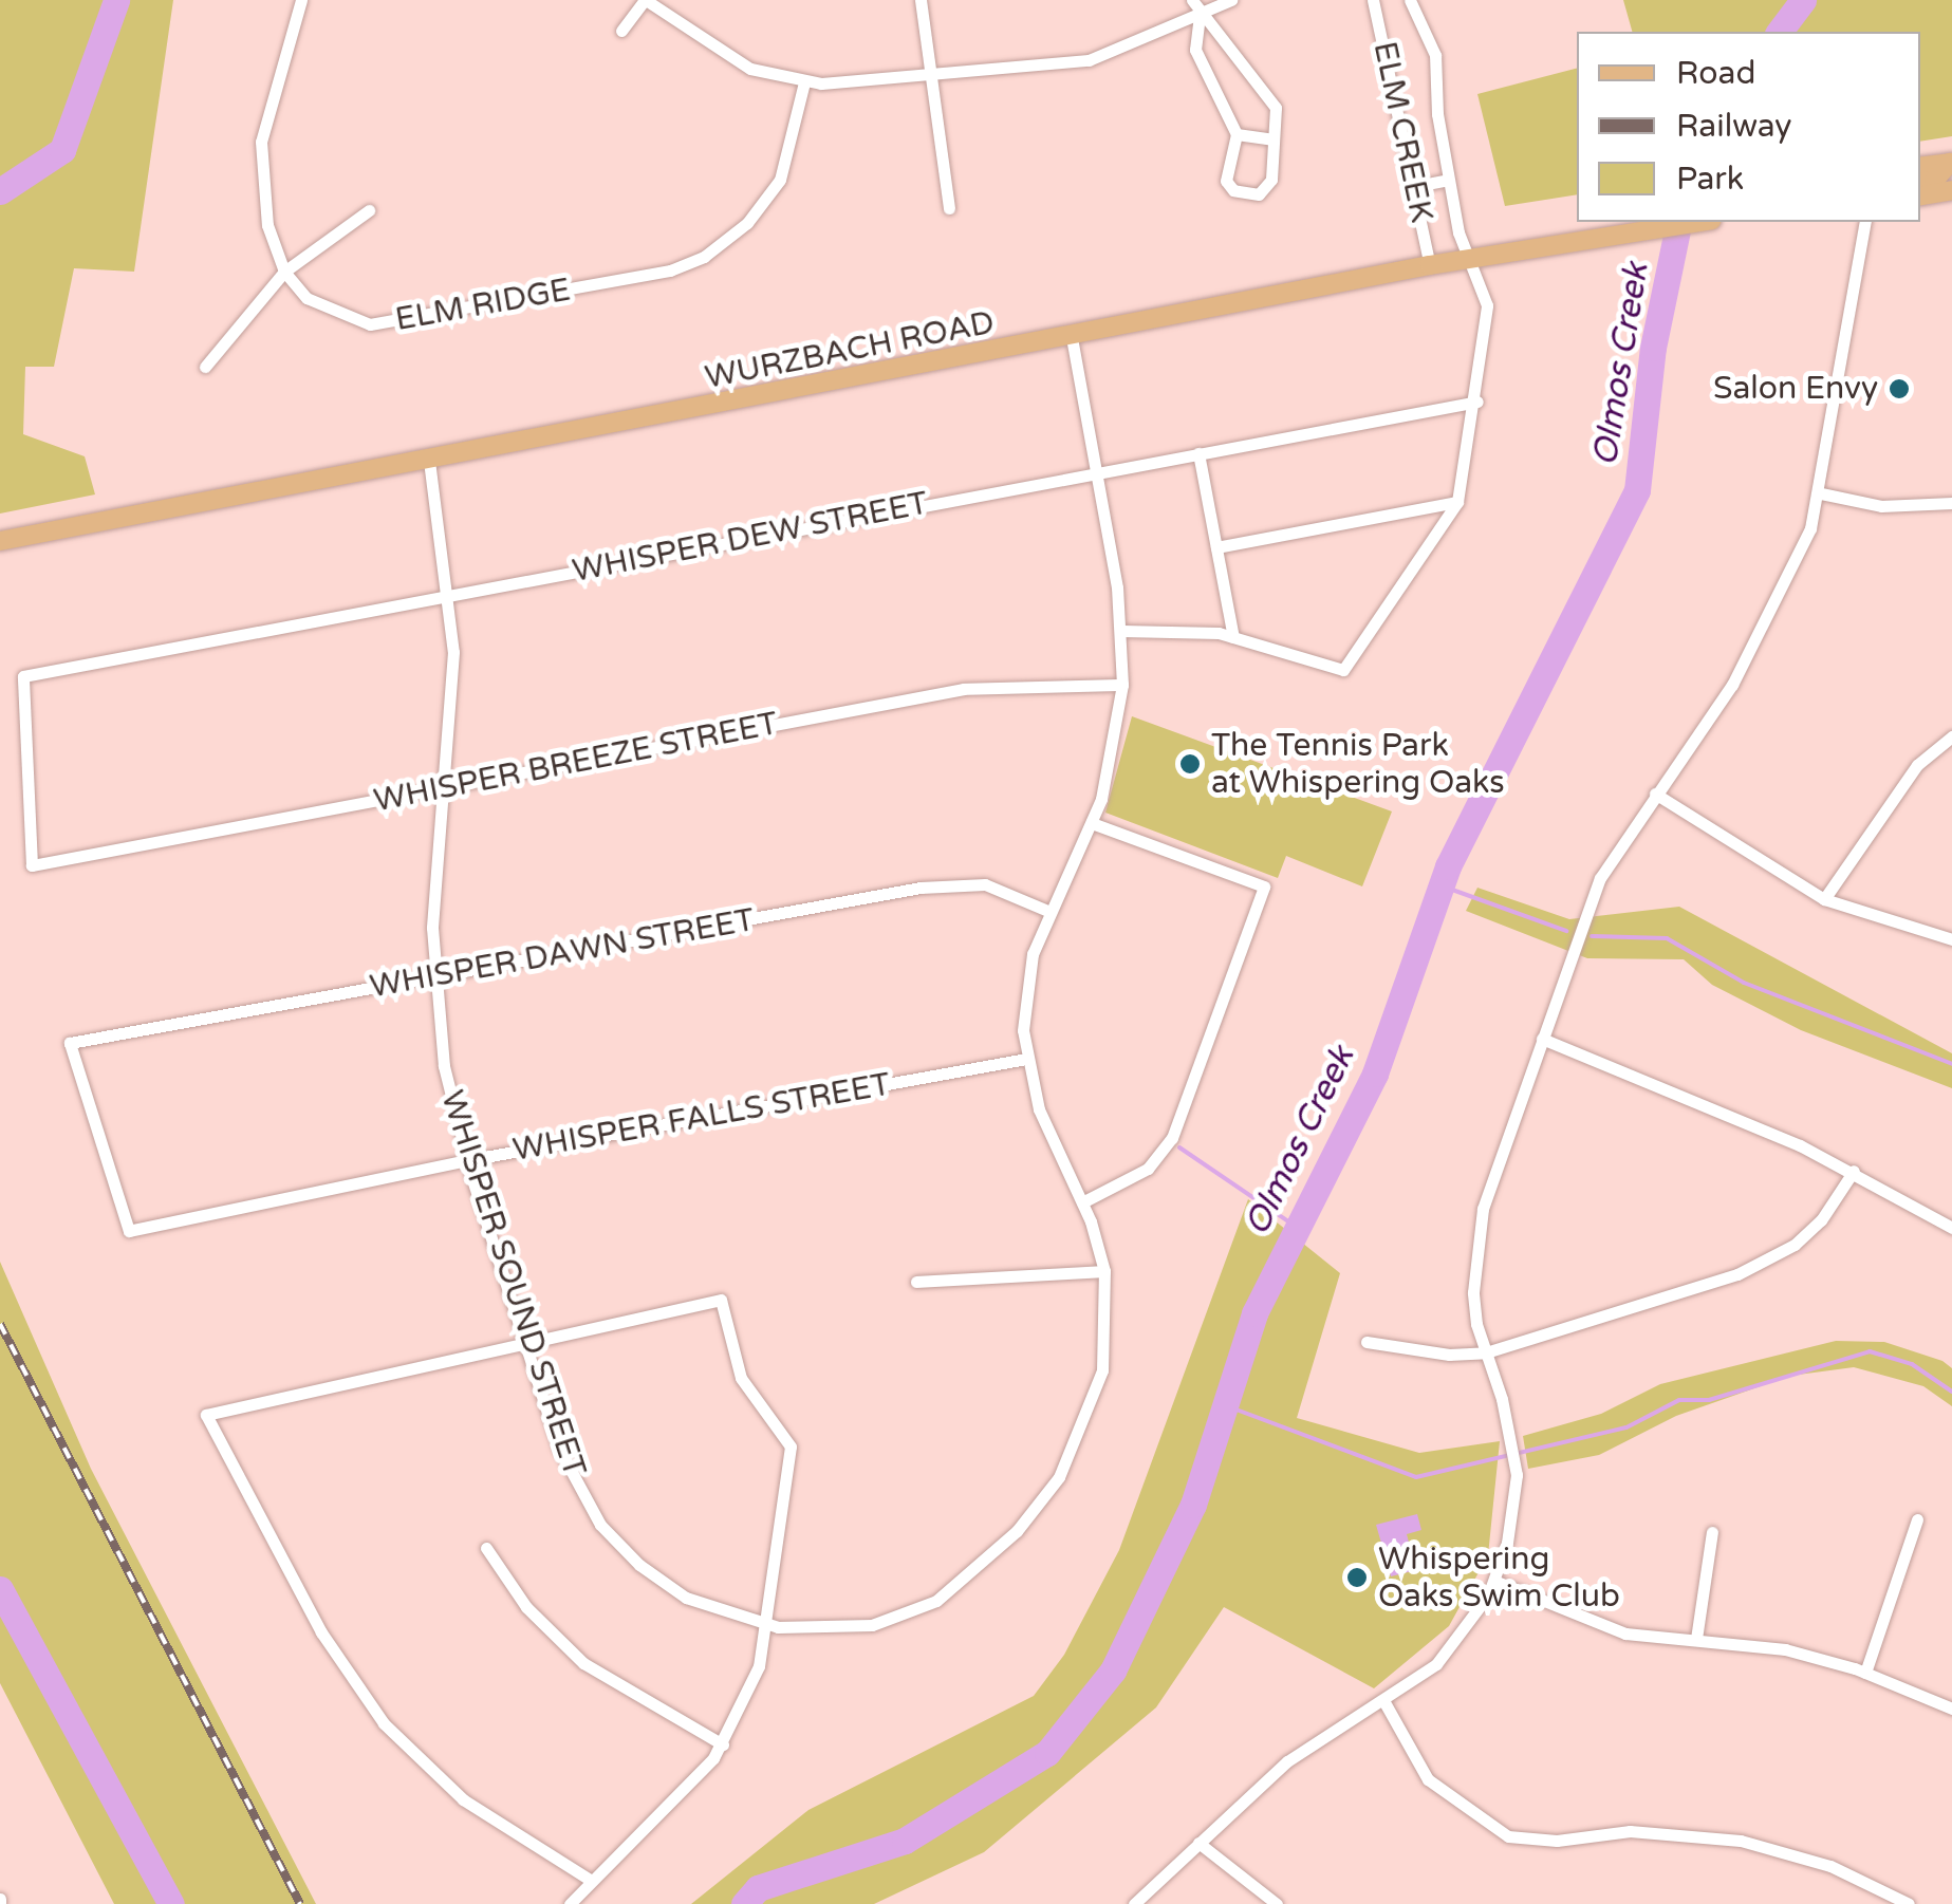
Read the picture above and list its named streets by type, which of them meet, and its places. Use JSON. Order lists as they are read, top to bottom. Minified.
{"streets":{"main road":["WURZBACH ROAD"],"street":["ELM CREEK","ELM RIDGE","WHISPER DEW STREET","WHISPER BREEZE STREET","WHISPER DAWN STREET","WHISPER FALLS STREET","WHISPER SOUND STREET"]},"crossings":[["ELM CREEK","WURZBACH ROAD"],["ELM CREEK","WHISPER DEW STREET"],["WURZBACH ROAD","WHISPER SOUND STREET"],["WHISPER DEW STREET","WHISPER BREEZE STREET"],["WHISPER DEW STREET","WHISPER SOUND STREET"],["WHISPER BREEZE STREET","WHISPER SOUND STREET"],["WHISPER DAWN STREET","WHISPER FALLS STREET"],["WHISPER DAWN STREET","WHISPER SOUND STREET"],["WHISPER FALLS STREET","WHISPER SOUND STREET"]],"water":["Olmos Creek"],"places":["Salon Envy","The Tennis Park at Whispering Oaks","Whispering Oaks Swim Club"],"legend":["Road","Railway","Park"]}
